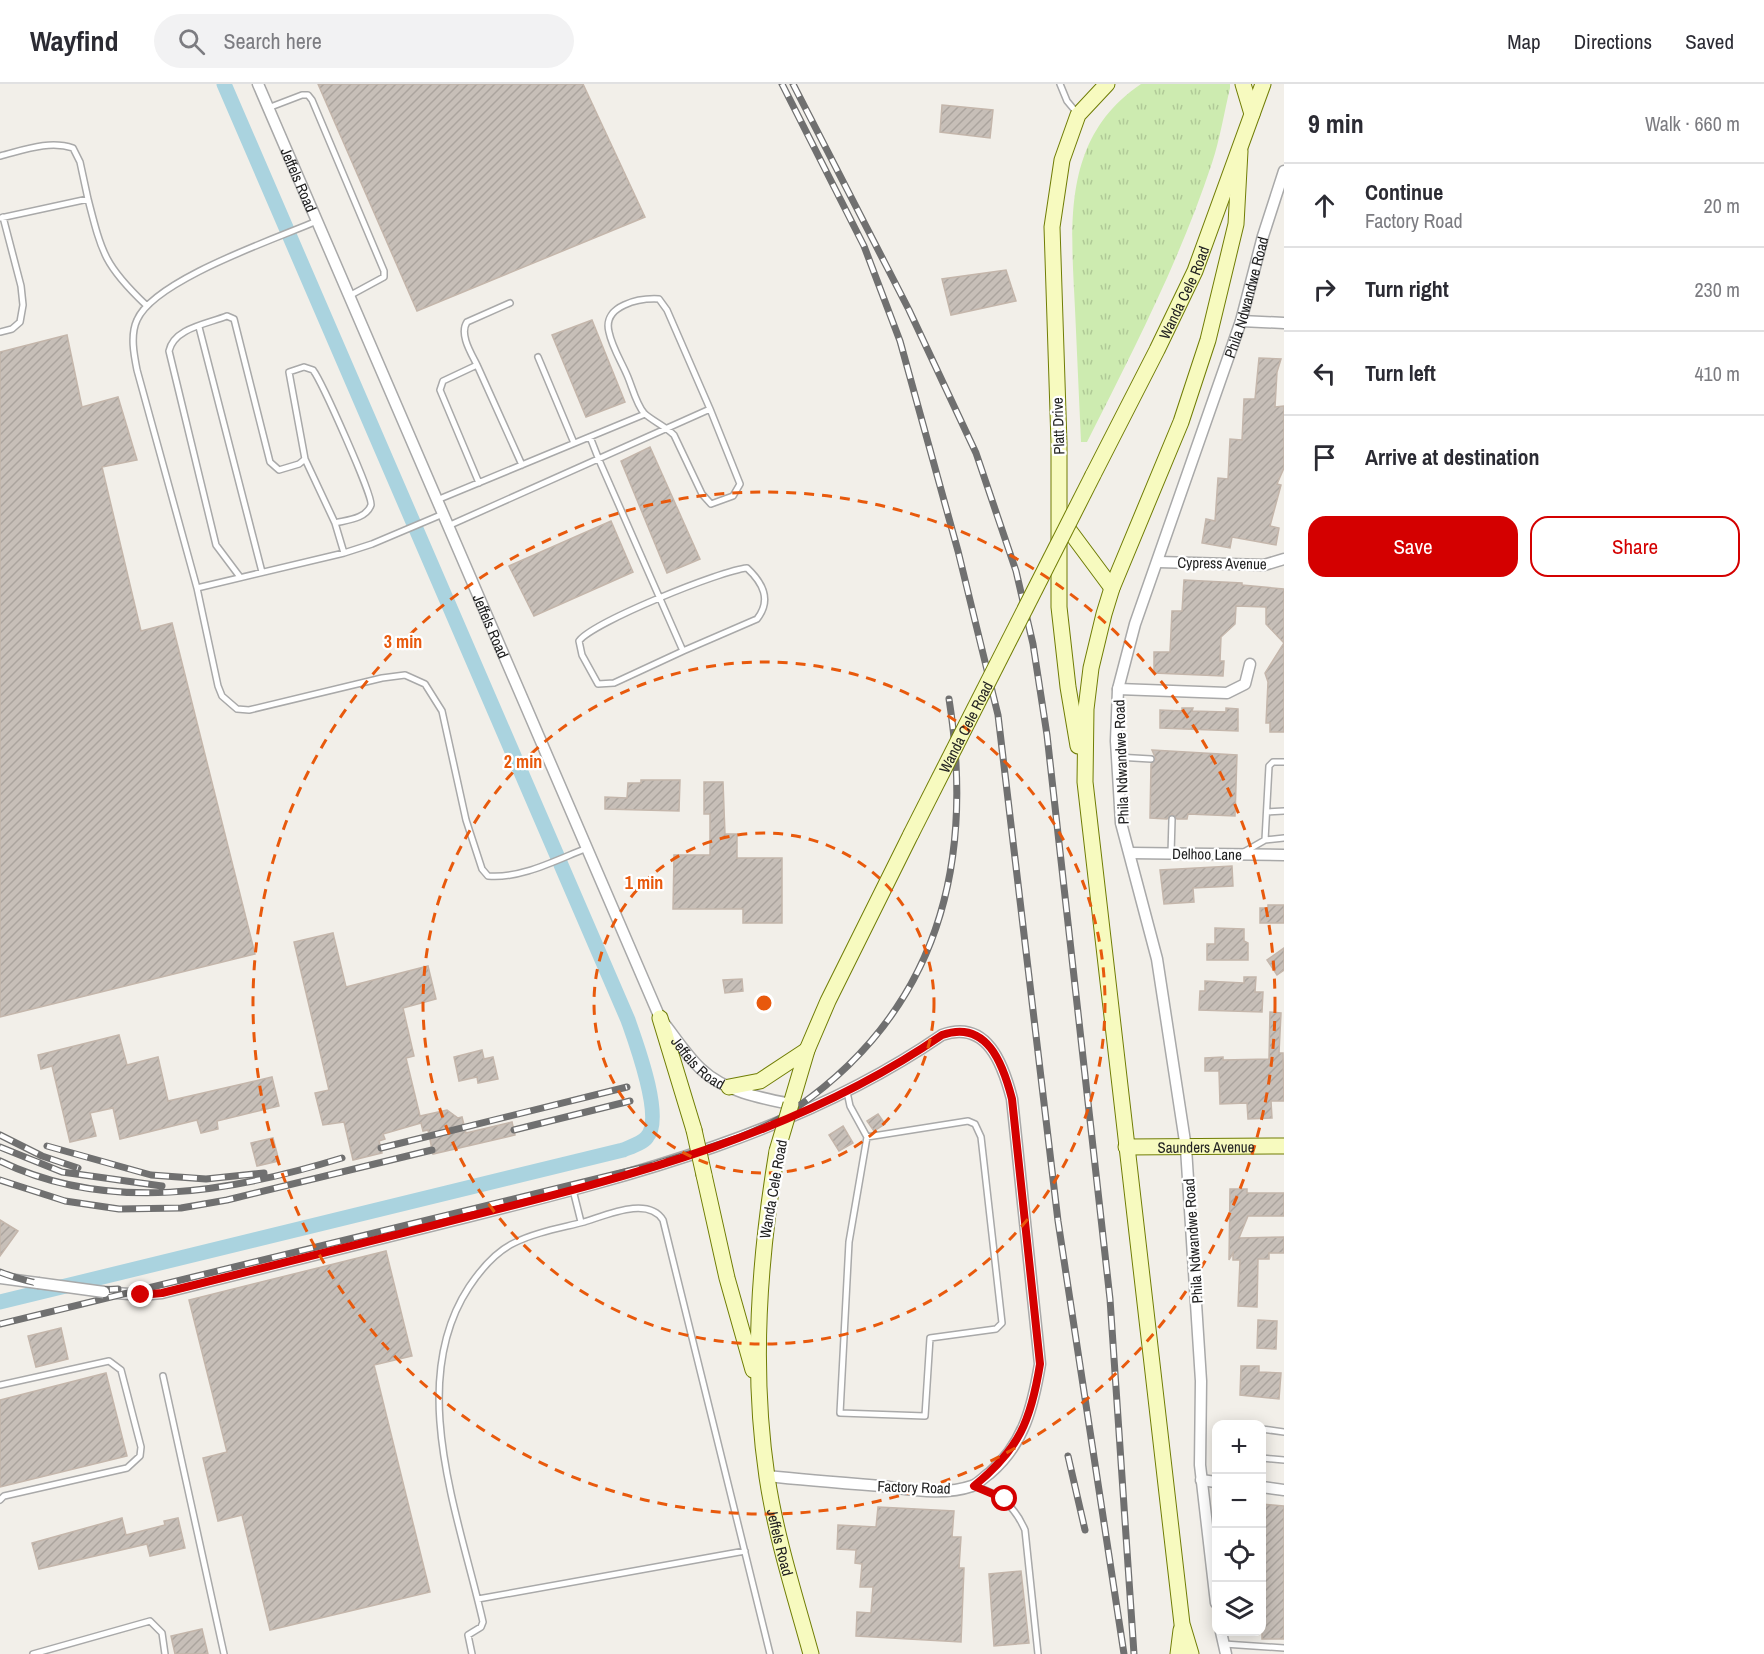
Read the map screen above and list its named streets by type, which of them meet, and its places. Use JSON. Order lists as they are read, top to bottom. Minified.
{"streets":{"street":["Jeffels Road","Wanda Cele Road","Phila Ndwandwe Road","Platt Drive","Cypress Avenue","Delhoo Lane","Saunders Avenue","Factory Road"]},"crossings":[["Jeffels Road","Wanda Cele Road"],["Jeffels Road","Factory Road"],["Wanda Cele Road","Phila Ndwandwe Road"],["Phila Ndwandwe Road","Platt Drive"],["Phila Ndwandwe Road","Cypress Avenue"],["Phila Ndwandwe Road","Delhoo Lane"],["Phila Ndwandwe Road","Saunders Avenue"]],"page":{"header":"Wayfind","search":"Search here","nav":["Map","Directions","Saved"],"heading":["9 min","Walk · 660 m"],"list":[["Continue","Factory Road","20 m"],["Turn right","230 m"],["Turn left","410 m"],"Arrive at destination"],"buttons":["Save","Share"],"map_buttons":["+","−"]},"rings":["3 min","2 min","1 min"]}
